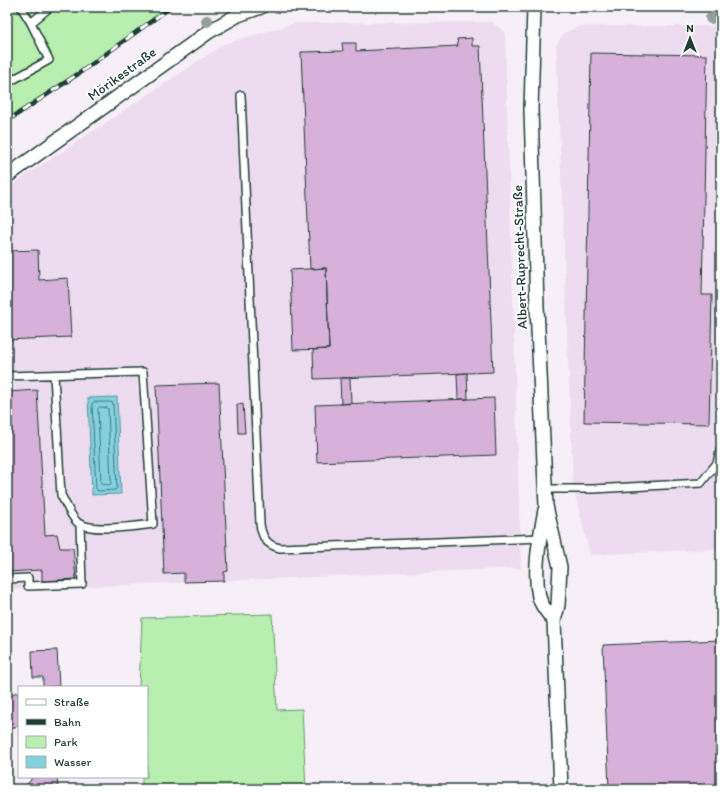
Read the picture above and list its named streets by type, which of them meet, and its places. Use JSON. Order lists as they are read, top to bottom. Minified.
{"streets":{"street":["Mörikestraße","Albert-Ruprecht-Straße"]},"legend":["Straße","Bahn","Park","Wasser"],"north":"top"}
